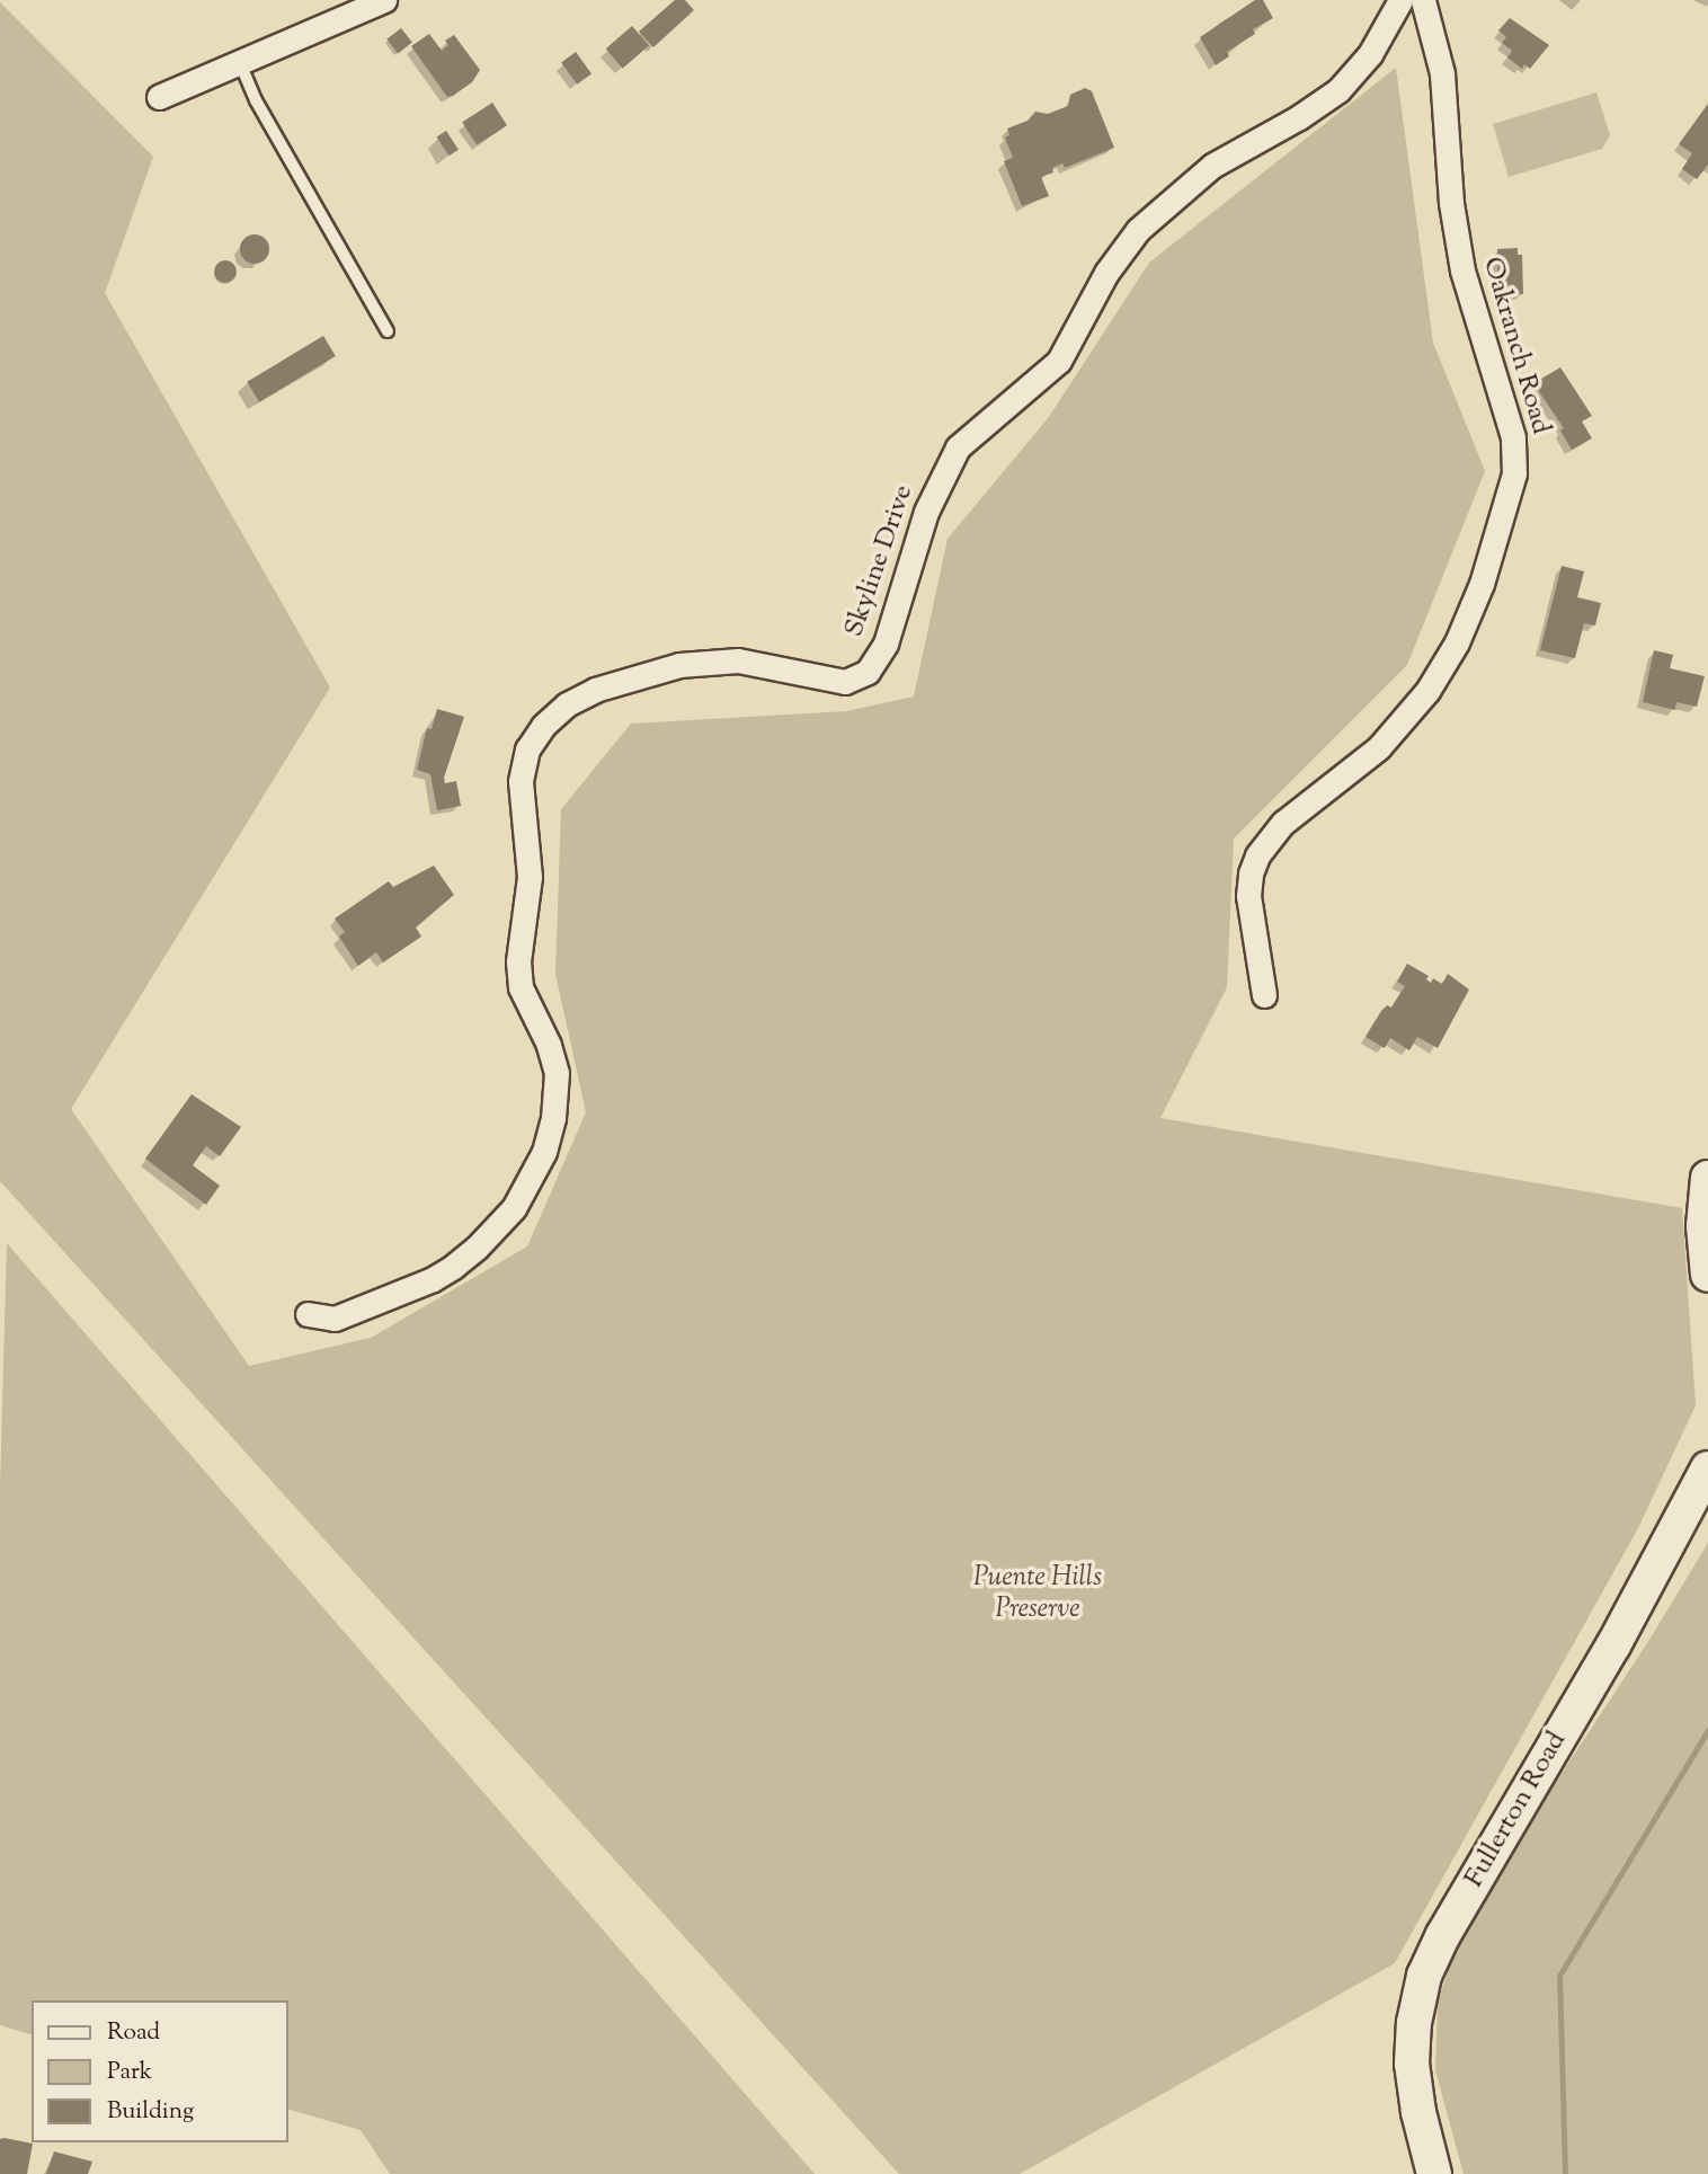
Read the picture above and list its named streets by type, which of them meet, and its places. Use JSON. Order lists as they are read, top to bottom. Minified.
{"streets":{"street":["Oakranch Road","Skyline Drive","Fullerton Road"]},"parks":["Puente Hills Preserve"],"legend":["Road","Park","Building"]}
